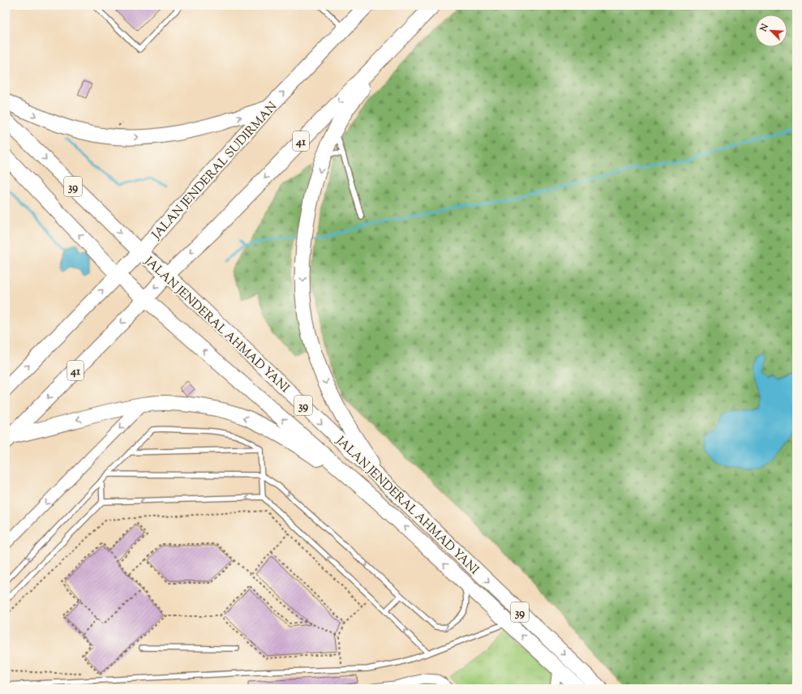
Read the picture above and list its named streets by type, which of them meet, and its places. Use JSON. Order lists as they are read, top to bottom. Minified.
{"streets":{"highway":["41","JALAN JENDERAL SUDIRMAN","39","JALAN JENDERAL AHMAD YANI"]},"crossings":[["41","JALAN JENDERAL AHMAD YANI"],["JALAN JENDERAL SUDIRMAN","JALAN JENDERAL AHMAD YANI"]],"north":"top left"}
